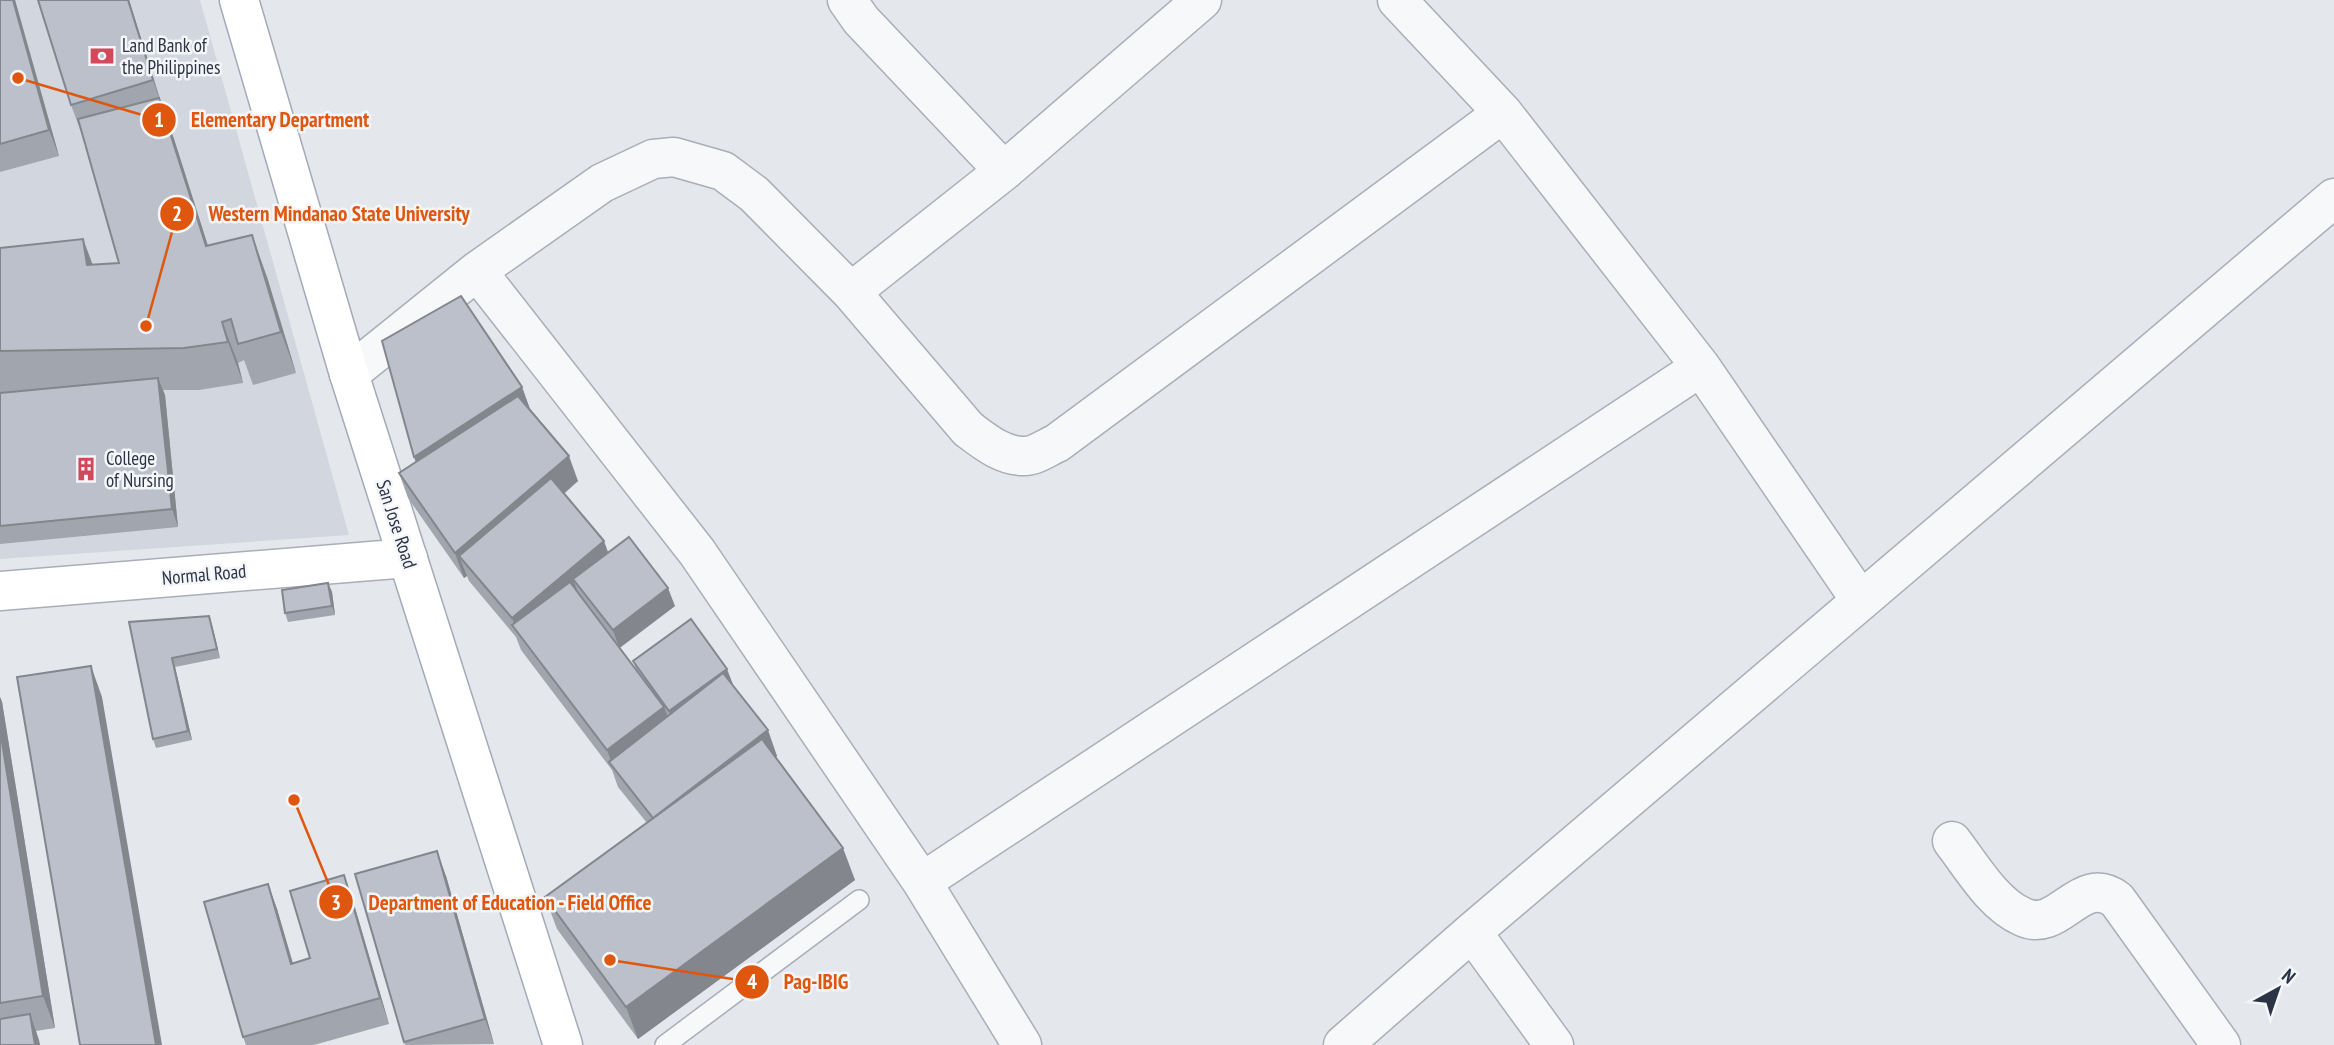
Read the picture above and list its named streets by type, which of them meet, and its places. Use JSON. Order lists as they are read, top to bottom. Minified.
{"streets":{"main road":["San Jose Road","Normal Road"]},"crossings":[["San Jose Road","Normal Road"]],"places":{"bank":["Land Bank of the Philippines"],"other":["Elementary Department","Western Mindanao State University","Department of Education - Field Office","Pag-IBIG"],"building":["College of Nursing"]},"north":"top right"}
